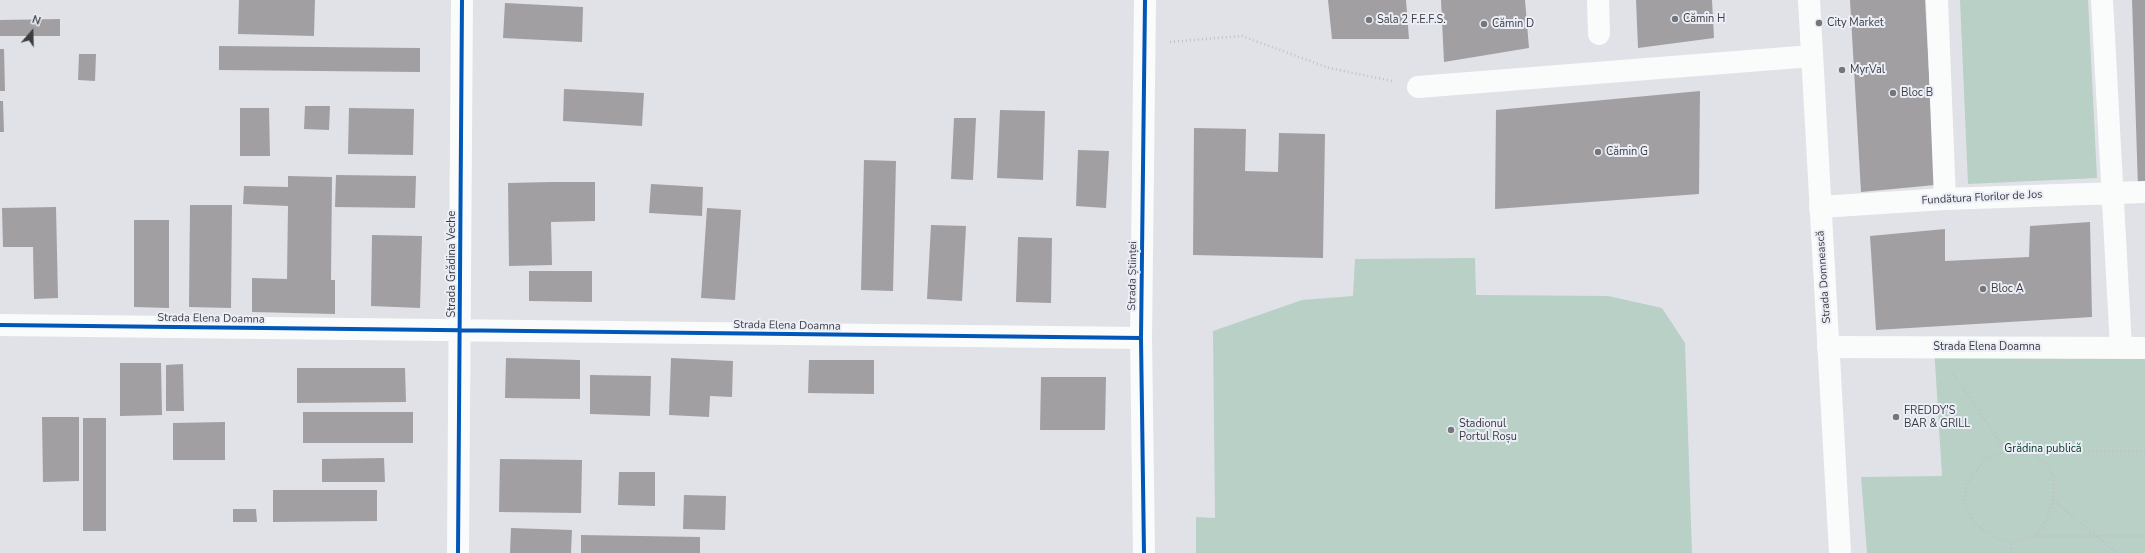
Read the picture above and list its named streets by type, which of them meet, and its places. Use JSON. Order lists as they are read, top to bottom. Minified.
{"streets":{"street":["Fundătura Florilor de Jos","Strada Grădina Veche","Strada Științei","Strada Domnească","Strada Elena Doamna"]},"crossings":[["Fundătura Florilor de Jos","Strada Domnească"],["Strada Grădina Veche","Strada Elena Doamna"],["Strada Științei","Strada Elena Doamna"],["Strada Domnească","Strada Elena Doamna"]],"parks":["Grădina publică"],"places":["Cămin H","Sala 2 F.E.F.S.","City Market","Cămin D","MyrVal","Bloc B","Cămin G","Bloc A","FREDDY'S BAR & GRILL","Stadionul Portul Roșu"],"north":"top"}
